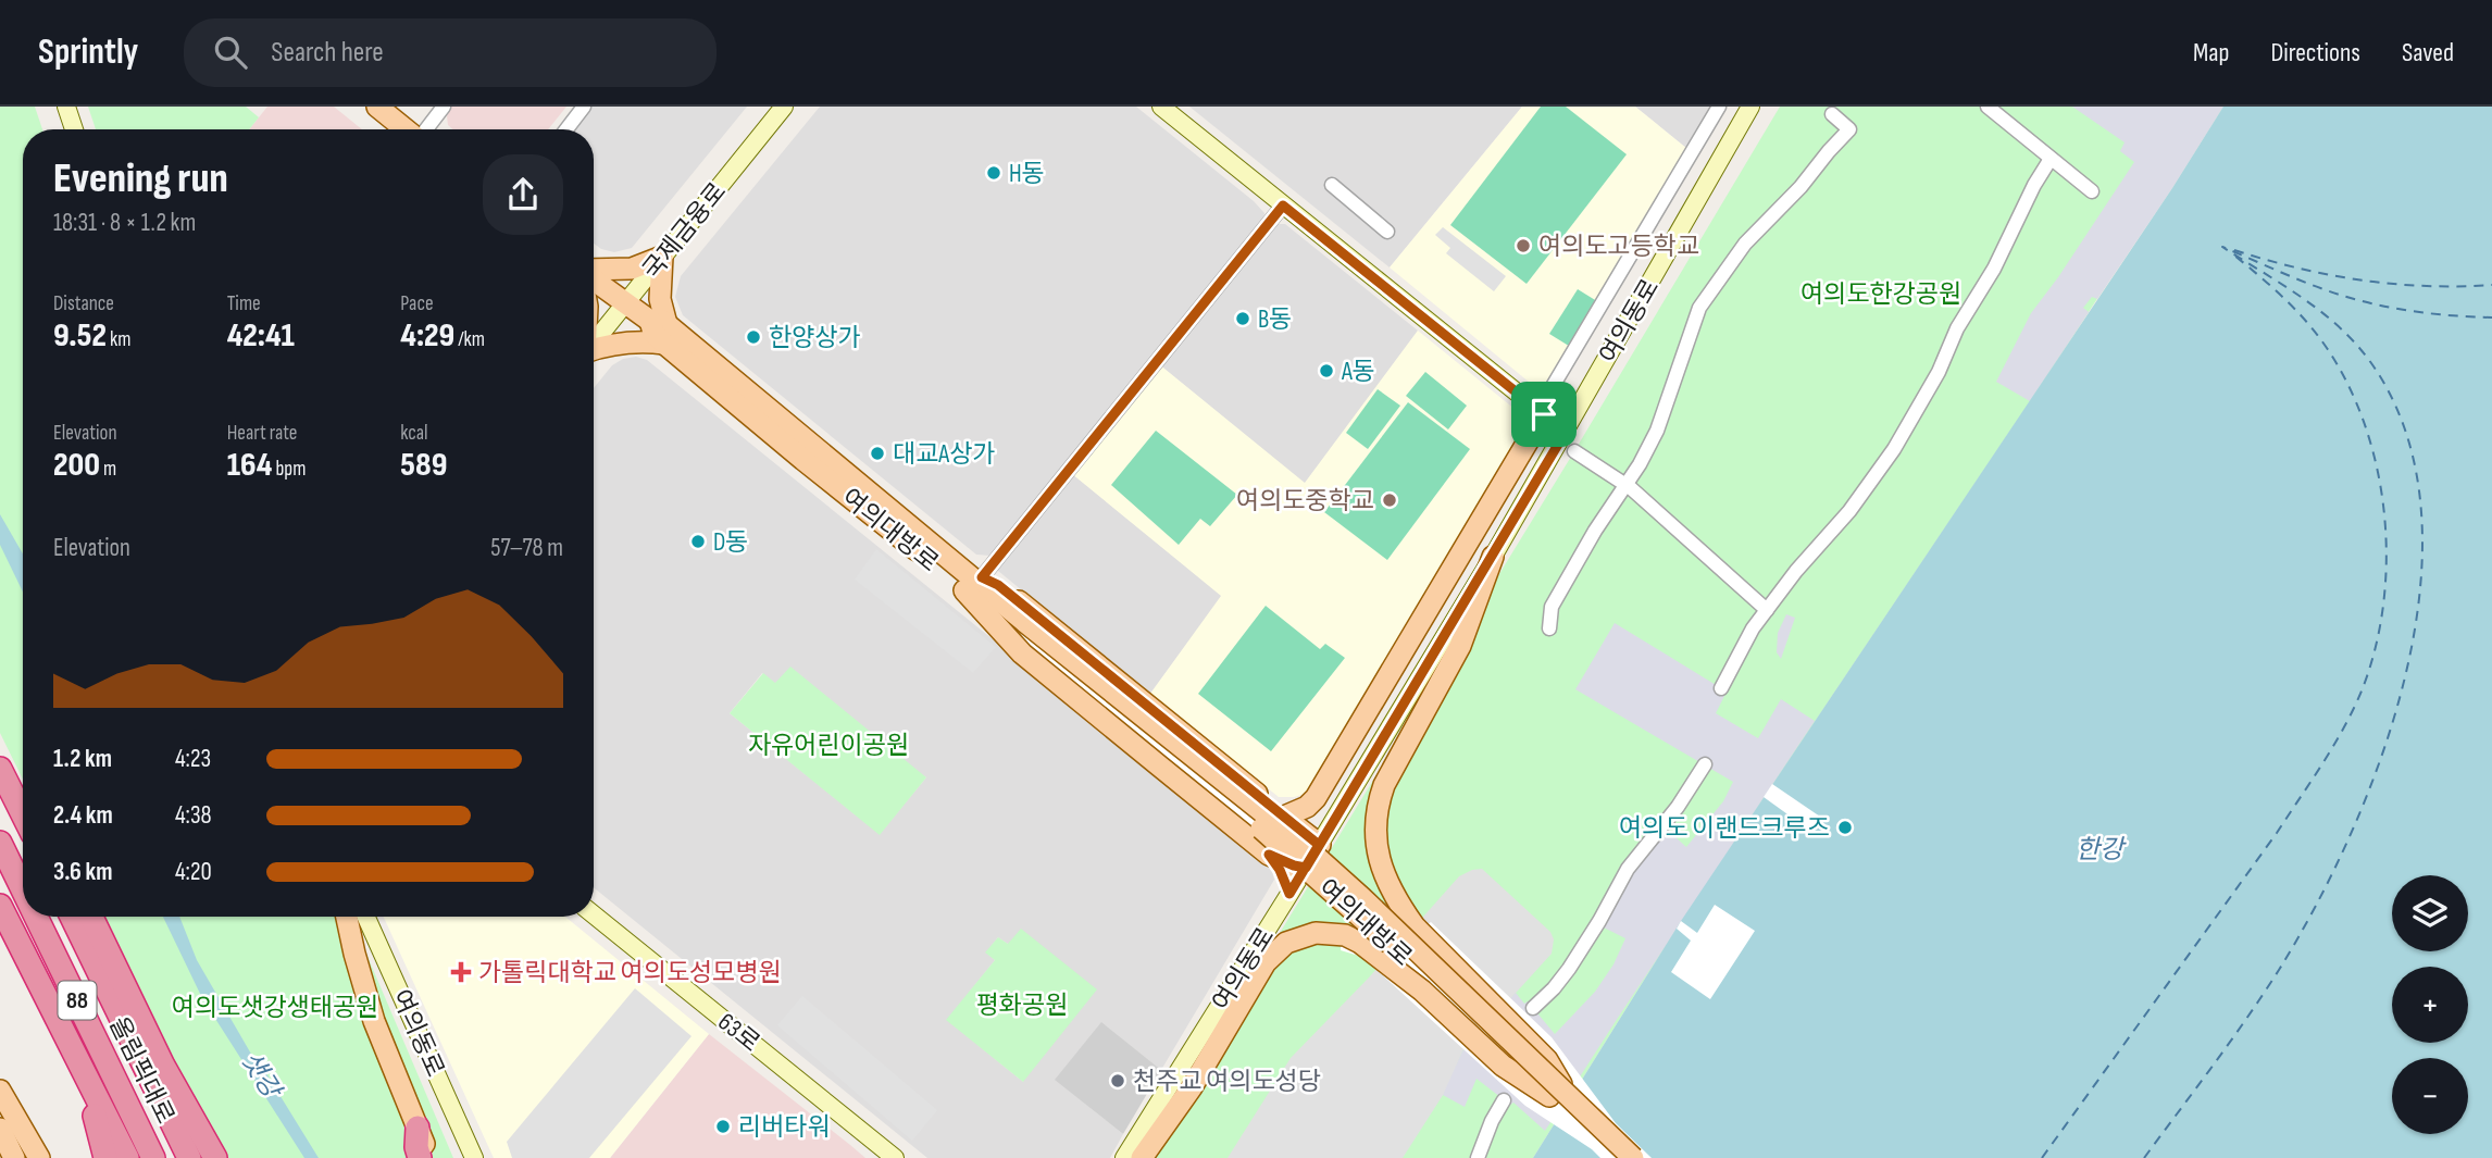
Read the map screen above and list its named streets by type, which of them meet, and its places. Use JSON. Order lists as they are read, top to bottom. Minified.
{"streets":{"highway":["88","올림픽대로"],"main road":["국제금융로","여의동로","여의대방로","63로"]},"crossings":[["국제금융로","여의대방로"]],"water":["한강","샛강"],"parks":["여의도한강공원","자유어린이공원","평화공원","여의도샛강생태공원"],"places":{"other":["H동","여의도고등학교","B동","한양상가","A동","대교A상가","여의도중학교","D동","여의도 이랜드크루즈","천주교 여의도성당","리버타워"],"health":["가톨릭대학교 여의도성모병원"]},"page":{"header":"Sprintly","search":"Search here","nav":["Map","Directions","Saved"],"heading":["Evening run","18:31 · 8 × 1.2 km"],"stats":[["Distance","9.52 km"],["Time","42:41"],["Pace","4:29 /km"],["Elevation","200 m"],["Heart rate","164 bpm"],["kcal","589"]],"chart":["Elevation","57–78 m"],"list":[{"name":"1.2 km","note":"4:23"},{"name":"2.4 km","note":"4:38"},{"name":"3.6 km","note":"4:20"}],"map_buttons":["+","−"]}}
